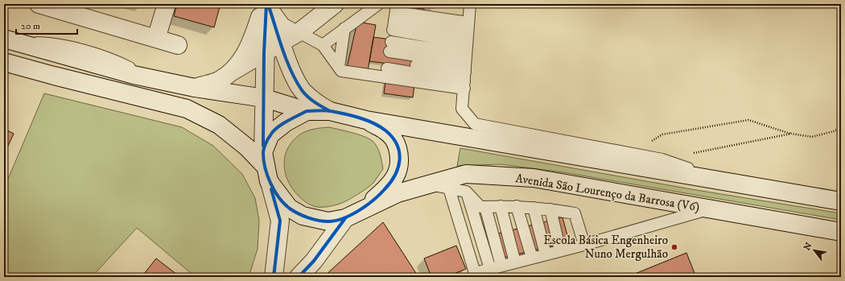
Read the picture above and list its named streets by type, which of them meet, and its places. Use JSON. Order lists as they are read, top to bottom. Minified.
{"streets":{"main road":["Avenida São Lourenço da Barrosa (V6)"]},"places":["Escola Básica Engenheiro Nuno Mergulhão"],"scale_bar":"20 m","north":"top left"}
